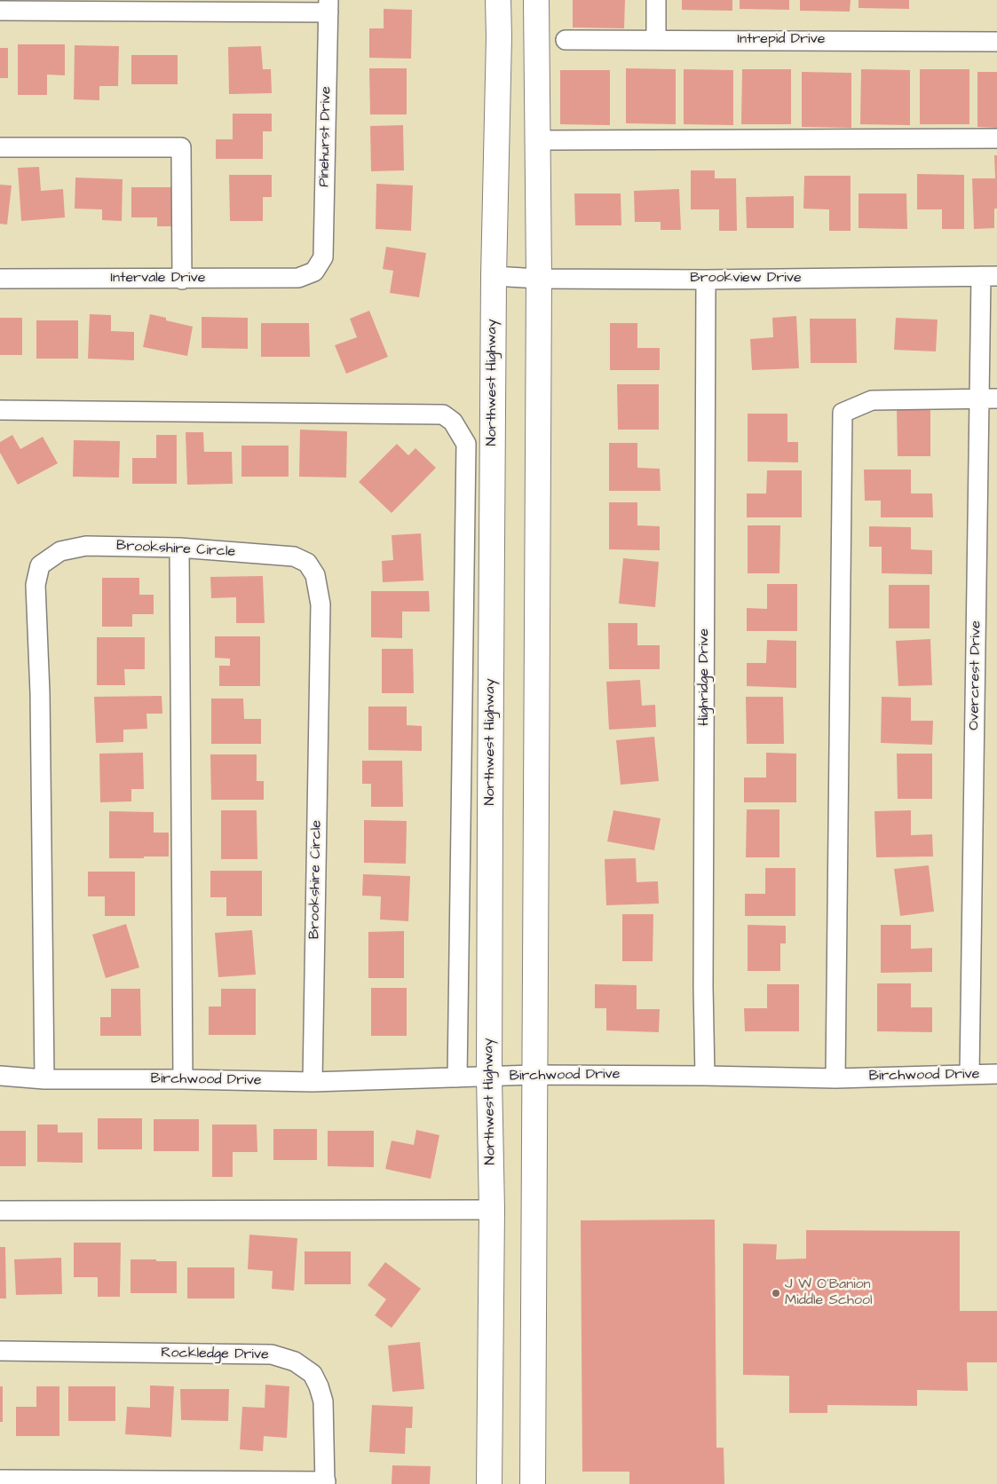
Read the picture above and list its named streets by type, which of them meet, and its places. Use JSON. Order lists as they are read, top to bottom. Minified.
{"streets":{"main road":["Northwest Highway"],"street":["Intrepid Drive","Pinehurst Drive","Intervale Drive","Brookview Drive","Brookshire Circle","Overcrest Drive","Highridge Drive","Birchwood Drive","Rockledge Drive"]},"crossings":[["Pinehurst Drive","Intervale Drive"],["Brookview Drive","Northwest Highway"],["Brookview Drive","Overcrest Drive"],["Brookview Drive","Highridge Drive"],["Northwest Highway","Birchwood Drive"],["Brookshire Circle","Birchwood Drive"],["Overcrest Drive","Birchwood Drive"],["Highridge Drive","Birchwood Drive"]],"places":["J W O'Banion Middle School"]}
